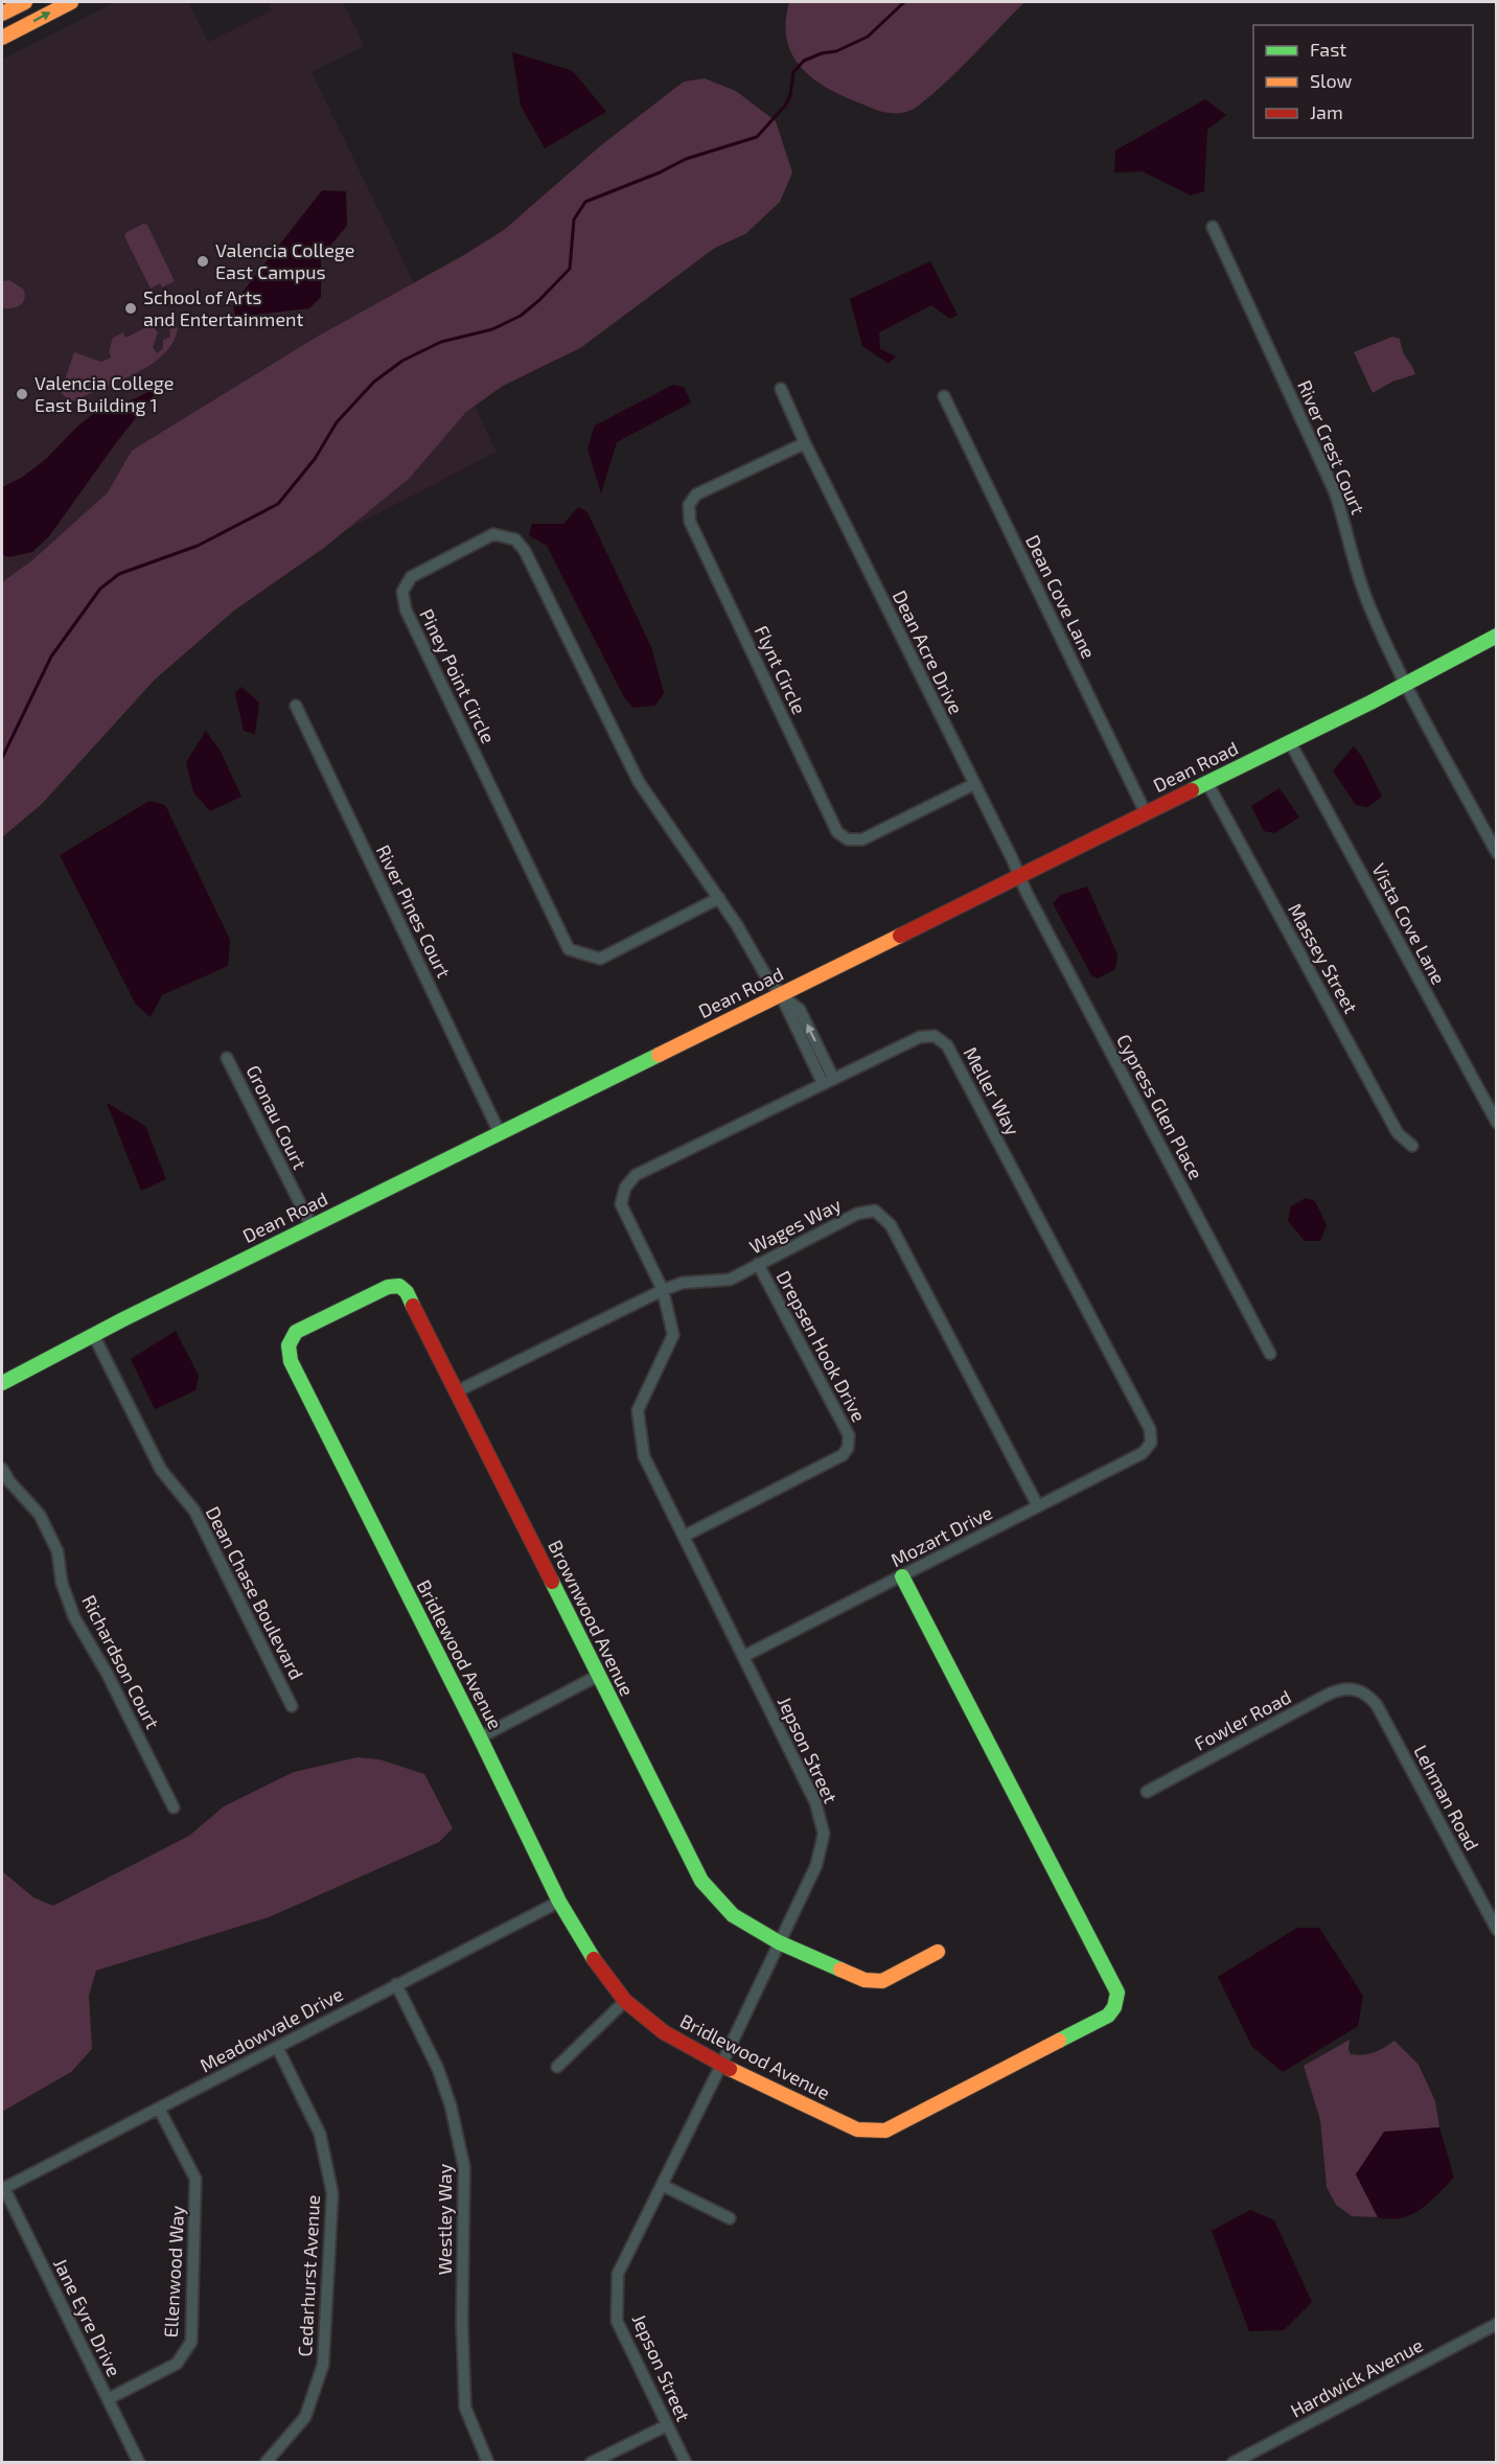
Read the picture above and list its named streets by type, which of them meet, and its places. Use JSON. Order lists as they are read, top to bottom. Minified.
{"streets":{"street":["River Crest Court","Dean Cove Lane","Dean Acre Drive","Flynt Circle","Piney Point Circle","Dean Road","River Pines Court","Vista Cove Lane","Massey Street","Meller Way","Cypress Glen Place","Gronau Court","Wages Way","Drepsen Hook Drive","Mozart Drive","Dean Chase Boulevard","Brownwood Avenue","Bridlewood Avenue","Richardson Court","Fowler Road","Jepson Street","Lehman Road","Meadowvale Drive","Westley Way","Ellenwood Way","Cedarhurst Avenue","Jane Eyre Drive","Hardwick Avenue"]},"crossings":[["River Crest Court","Dean Road"],["Dean Cove Lane","Dean Road"],["Dean Acre Drive","Flynt Circle"],["Dean Acre Drive","Dean Road"],["Dean Acre Drive","Cypress Glen Place"],["Piney Point Circle","Dean Road"],["Piney Point Circle","Meller Way"],["Dean Road","River Pines Court"],["Dean Road","Vista Cove Lane"],["Dean Road","Massey Street"],["Dean Road","Cypress Glen Place"],["Dean Road","Gronau Court"],["Dean Road","Dean Chase Boulevard"],["Meller Way","Mozart Drive"],["Meller Way","Jepson Street"],["Wages Way","Drepsen Hook Drive"],["Wages Way","Mozart Drive"],["Wages Way","Brownwood Avenue"],["Wages Way","Jepson Street"],["Drepsen Hook Drive","Jepson Street"],["Mozart Drive","Bridlewood Avenue"],["Mozart Drive","Jepson Street"],["Brownwood Avenue","Bridlewood Avenue"],["Brownwood Avenue","Jepson Street"],["Bridlewood Avenue","Jepson Street"],["Bridlewood Avenue","Meadowvale Drive"],["Fowler Road","Lehman Road"],["Meadowvale Drive","Westley Way"],["Meadowvale Drive","Ellenwood Way"],["Meadowvale Drive","Cedarhurst Avenue"],["Meadowvale Drive","Jane Eyre Drive"],["Ellenwood Way","Jane Eyre Drive"]],"places":["Valencia College East Campus","School of Arts and Entertainment","Valencia College East Building 1"],"legend":["Fast","Slow","Jam"]}
